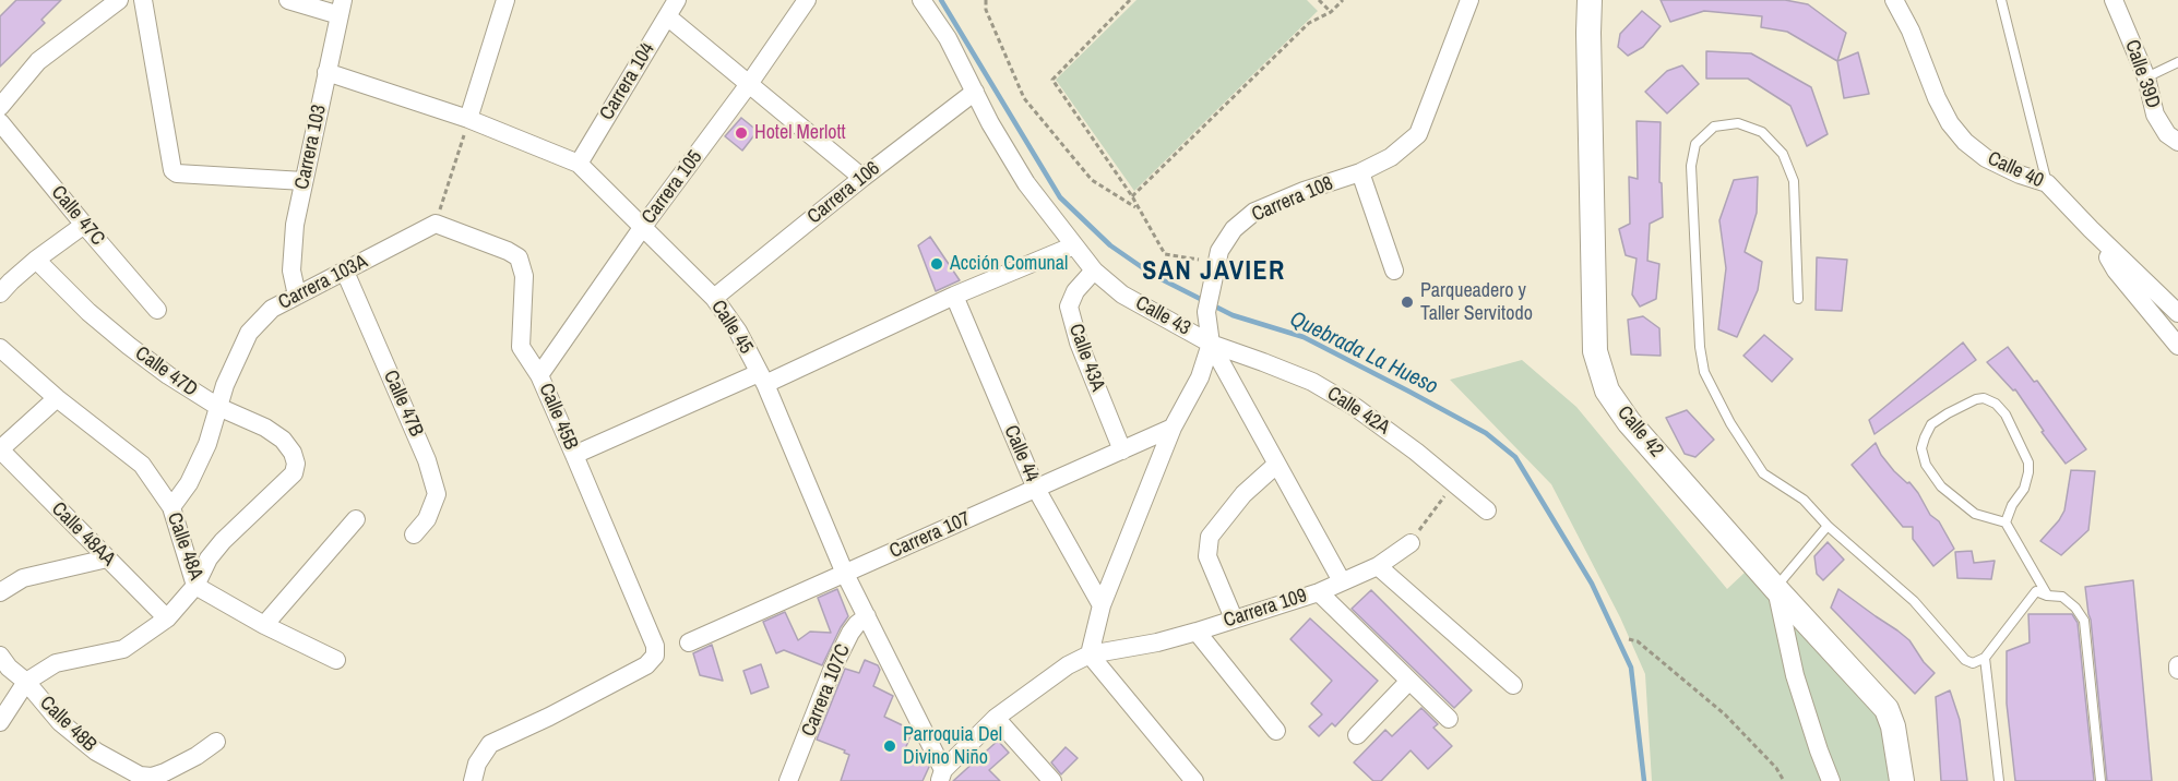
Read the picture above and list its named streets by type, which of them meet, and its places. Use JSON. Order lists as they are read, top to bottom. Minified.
{"streets":{"street":["Calle 39D","Carrera 104","Carrera 103","Calle 40","Carrera 105","Carrera 106","Carrera 108","Calle 47C","Carrera 103A","Calle 43","Calle 45","Calle 43A","Calle 47D","Calle 47B","Calle 42A","Calle 45B","Calle 42","Calle 44","Calle 48AA","Carrera 107","Calle 48A","Carrera 109","Carrera 107C","Calle 48B"]},"crossings":[["Carrera 104","Calle 45"],["Carrera 103","Carrera 103A"],["Carrera 103","Calle 45"],["Carrera 105","Calle 45"],["Carrera 105","Calle 45B"],["Carrera 106","Calle 43"],["Carrera 106","Calle 45"],["Carrera 108","Calle 43"],["Carrera 108","Calle 42A"],["Carrera 108","Calle 44"],["Carrera 108","Carrera 107"],["Carrera 108","Carrera 109"],["Carrera 103A","Calle 47D"],["Carrera 103A","Calle 47B"],["Carrera 103A","Calle 45B"],["Carrera 103A","Calle 48A"],["Calle 43","Calle 43A"],["Calle 43","Calle 42A"],["Calle 43","Carrera 109"],["Calle 45","Carrera 107"],["Calle 45","Carrera 107C"],["Calle 43A","Carrera 107"],["Calle 47D","Calle 48A"],["Calle 44","Carrera 107"]],"districts":["SAN JAVIER"],"water":["Quebrada La Hueso"],"places":["Hotel Merlott","Acción Comunal","Parqueadero y Taller Servitodo","Parroquia Del Divino Niño"]}
